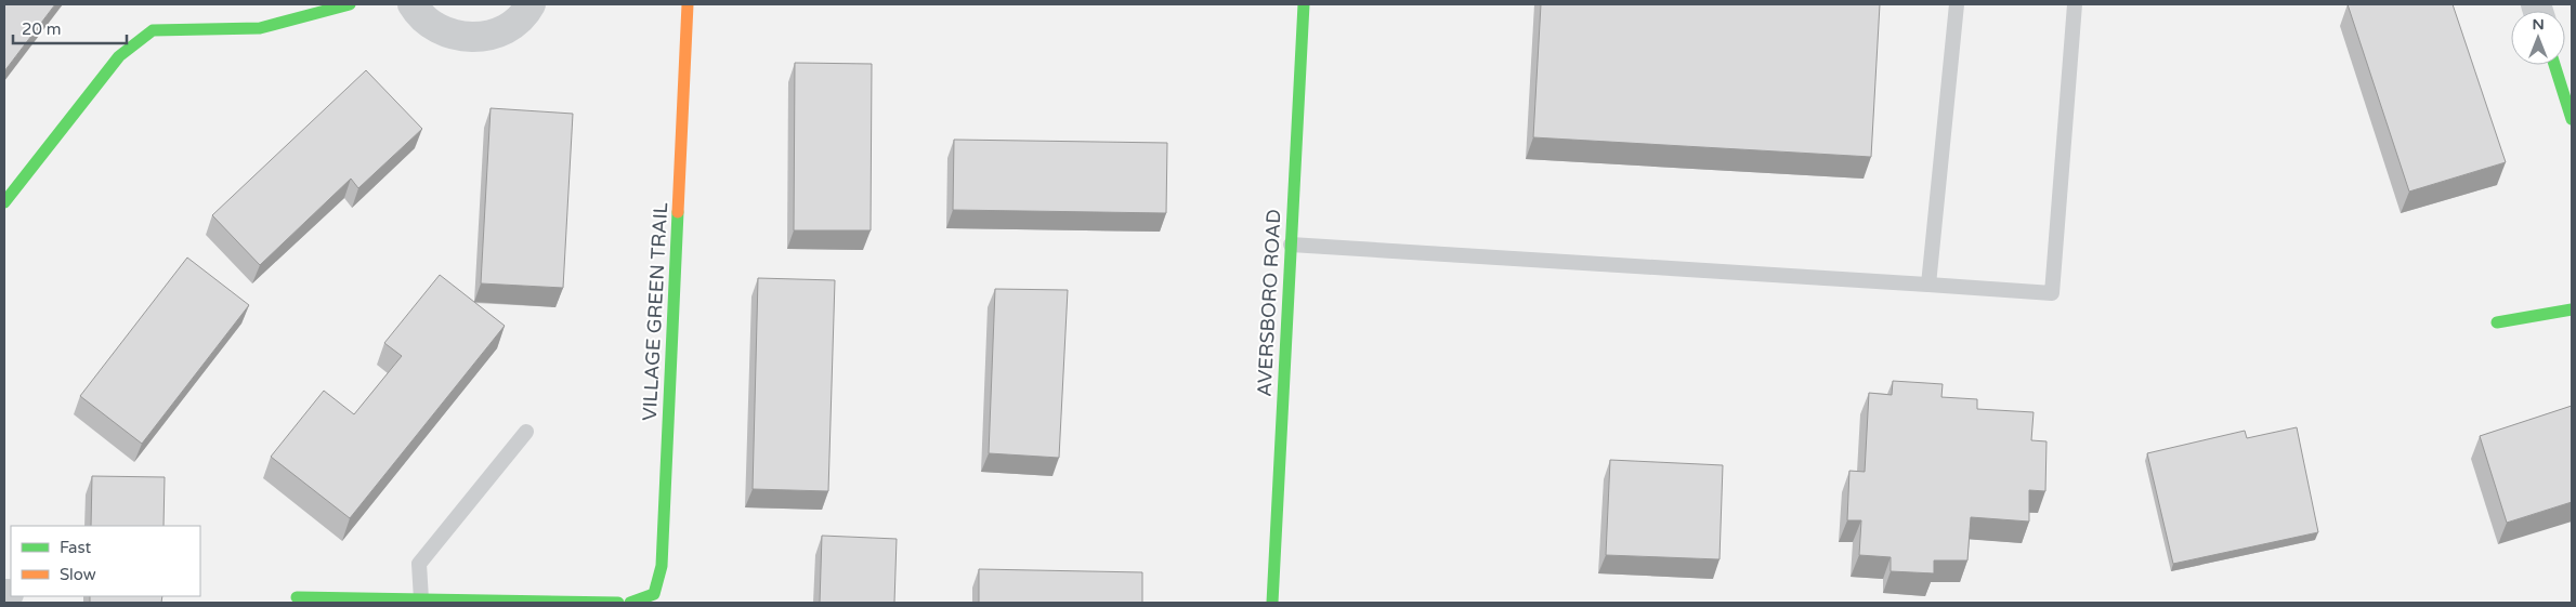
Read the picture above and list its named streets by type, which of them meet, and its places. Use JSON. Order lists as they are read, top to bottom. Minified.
{"streets":{"street":["AVERSBORO ROAD","VILLAGE GREEN TRAIL"]},"legend":["Fast","Slow"],"scale_bar":"20 m","north":"top"}
